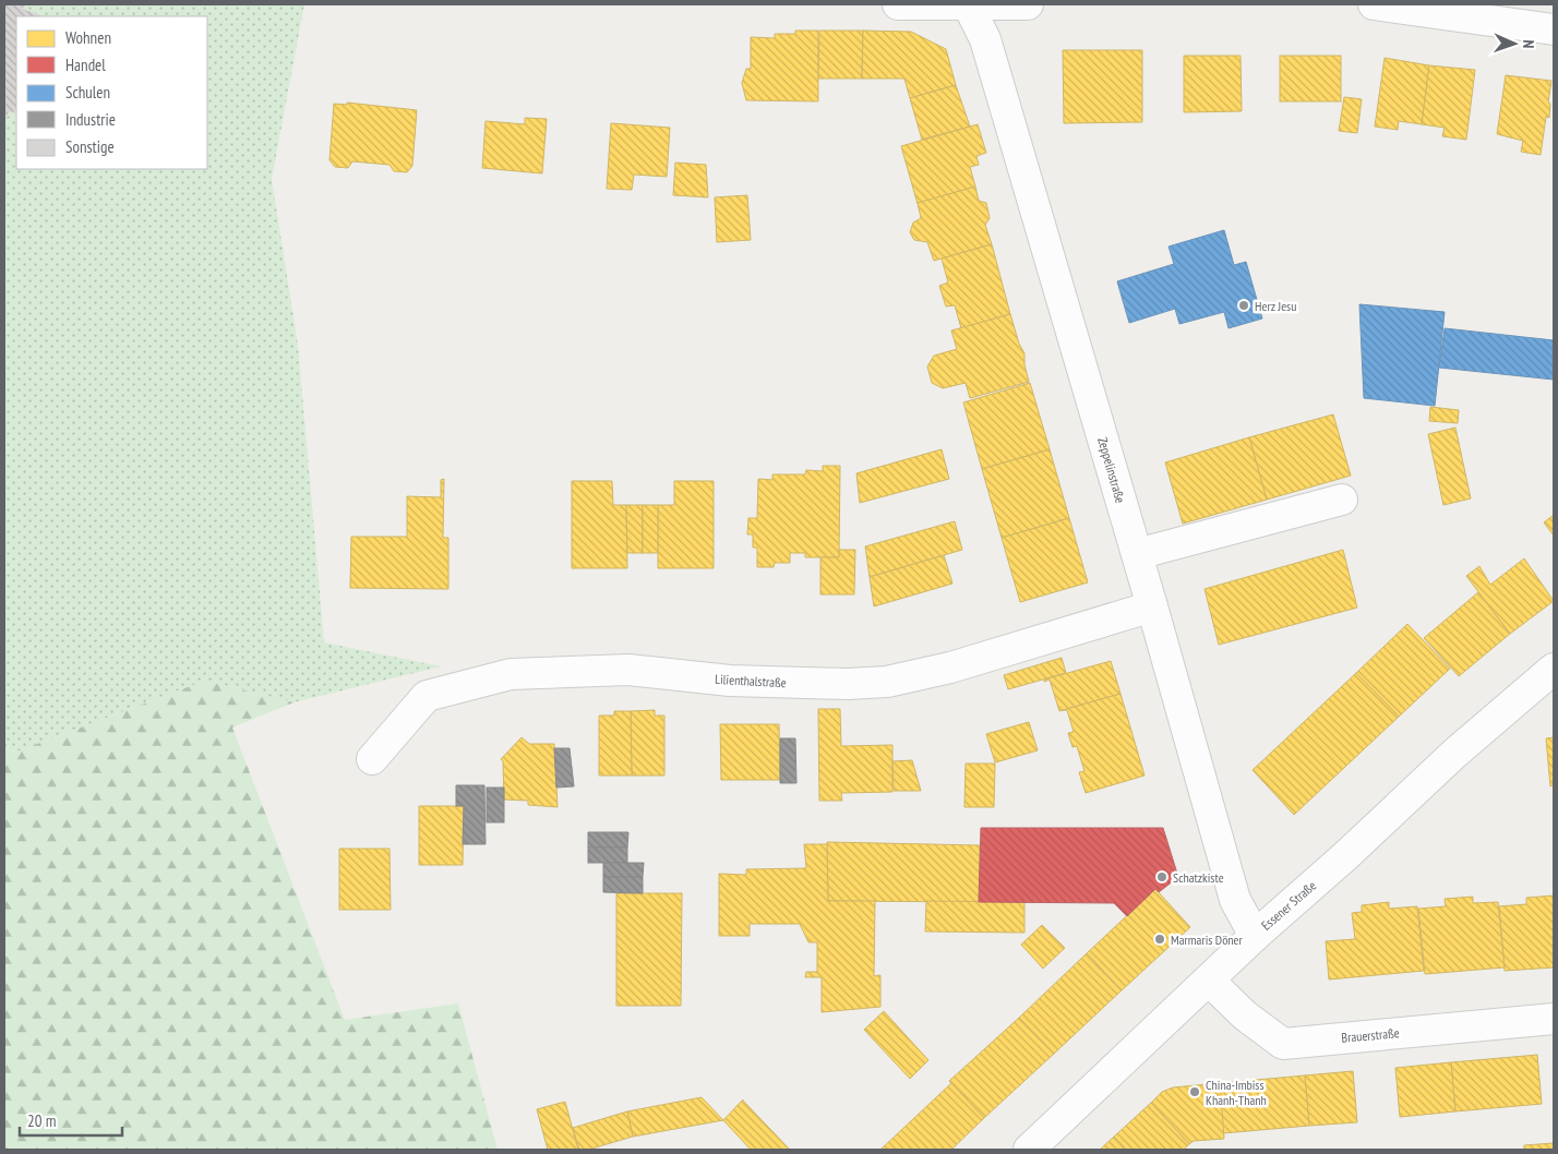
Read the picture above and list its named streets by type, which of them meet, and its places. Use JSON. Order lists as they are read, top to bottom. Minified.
{"streets":{"street":["Zeppelinstraße","Lilienthalstraße","Essener Straße","Brauerstraße"]},"crossings":[["Zeppelinstraße","Lilienthalstraße"],["Zeppelinstraße","Essener Straße"],["Essener Straße","Brauerstraße"]],"places":["Herz Jesu","Schatzkiste","Marmaris Döner","China-Imbiss Khanh-Thanh"],"legend":["Wohnen","Handel","Schulen","Industrie","Sonstige"],"scale_bar":"20 m","north":"right"}
